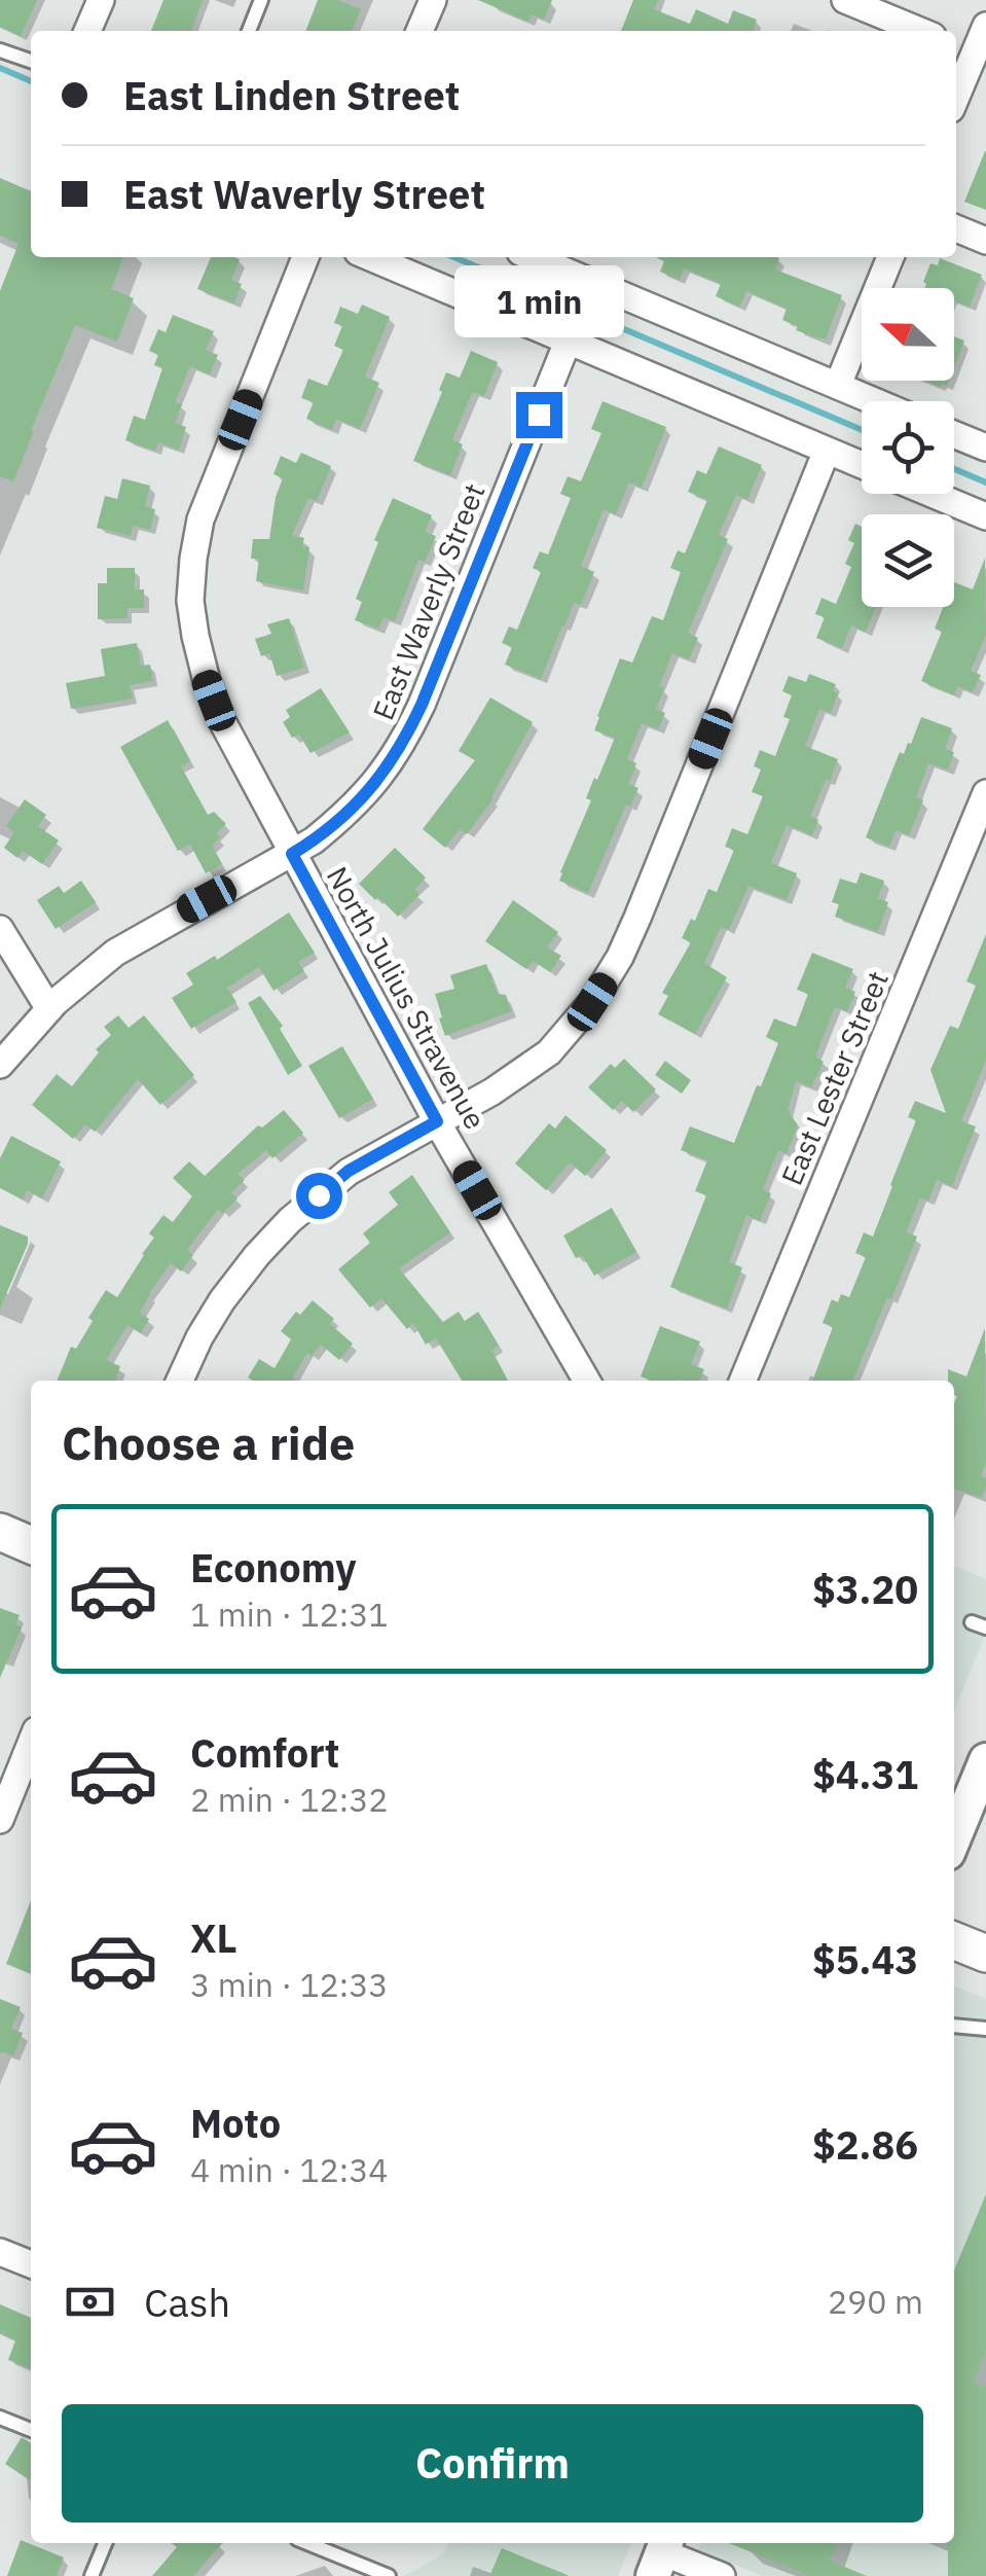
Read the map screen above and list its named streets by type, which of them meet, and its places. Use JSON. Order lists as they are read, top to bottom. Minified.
{"streets":{"street":["East Waverly Street","North Julius Stravenue","East Lester Street"]},"crossings":[["East Waverly Street","North Julius Stravenue"]],"north":"left","page":{"banner":["East Linden Street","East Waverly Street"],"bubble":"1 min","heading":"Choose a ride","list":[{"name":"Economy","note":"1 min · 12:31","value":"$3.20"},{"name":"Comfort","note":"2 min · 12:32","value":"$4.31"},{"name":"XL","note":"3 min · 12:33","value":"$5.43"},{"name":"Moto","note":"4 min · 12:34","value":"$2.86"}],"pay":["Cash","290 m"],"buttons":"Confirm"}}
